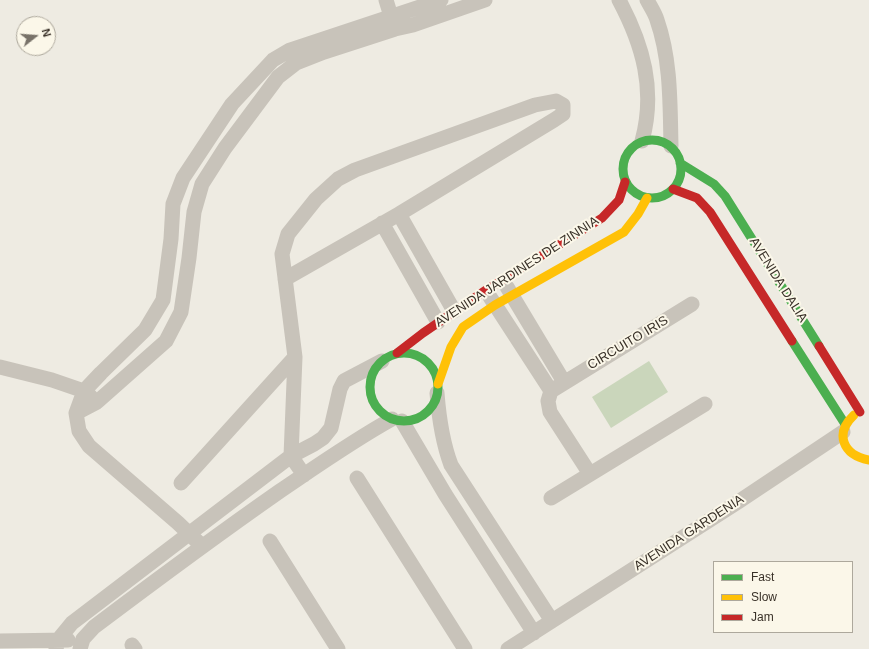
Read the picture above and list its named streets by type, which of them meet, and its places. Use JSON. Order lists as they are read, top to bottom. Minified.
{"streets":{"street":["AVENIDA JARDINES DE ZINNIA","AVENIDA DALIA","CIRCUITO IRIS","AVENIDA GARDENIA"]},"crossings":[["AVENIDA JARDINES DE ZINNIA","AVENIDA DALIA"],["AVENIDA JARDINES DE ZINNIA","AVENIDA GARDENIA"],["AVENIDA DALIA","AVENIDA GARDENIA"]],"legend":["Fast","Slow","Jam"],"north":"right"}
